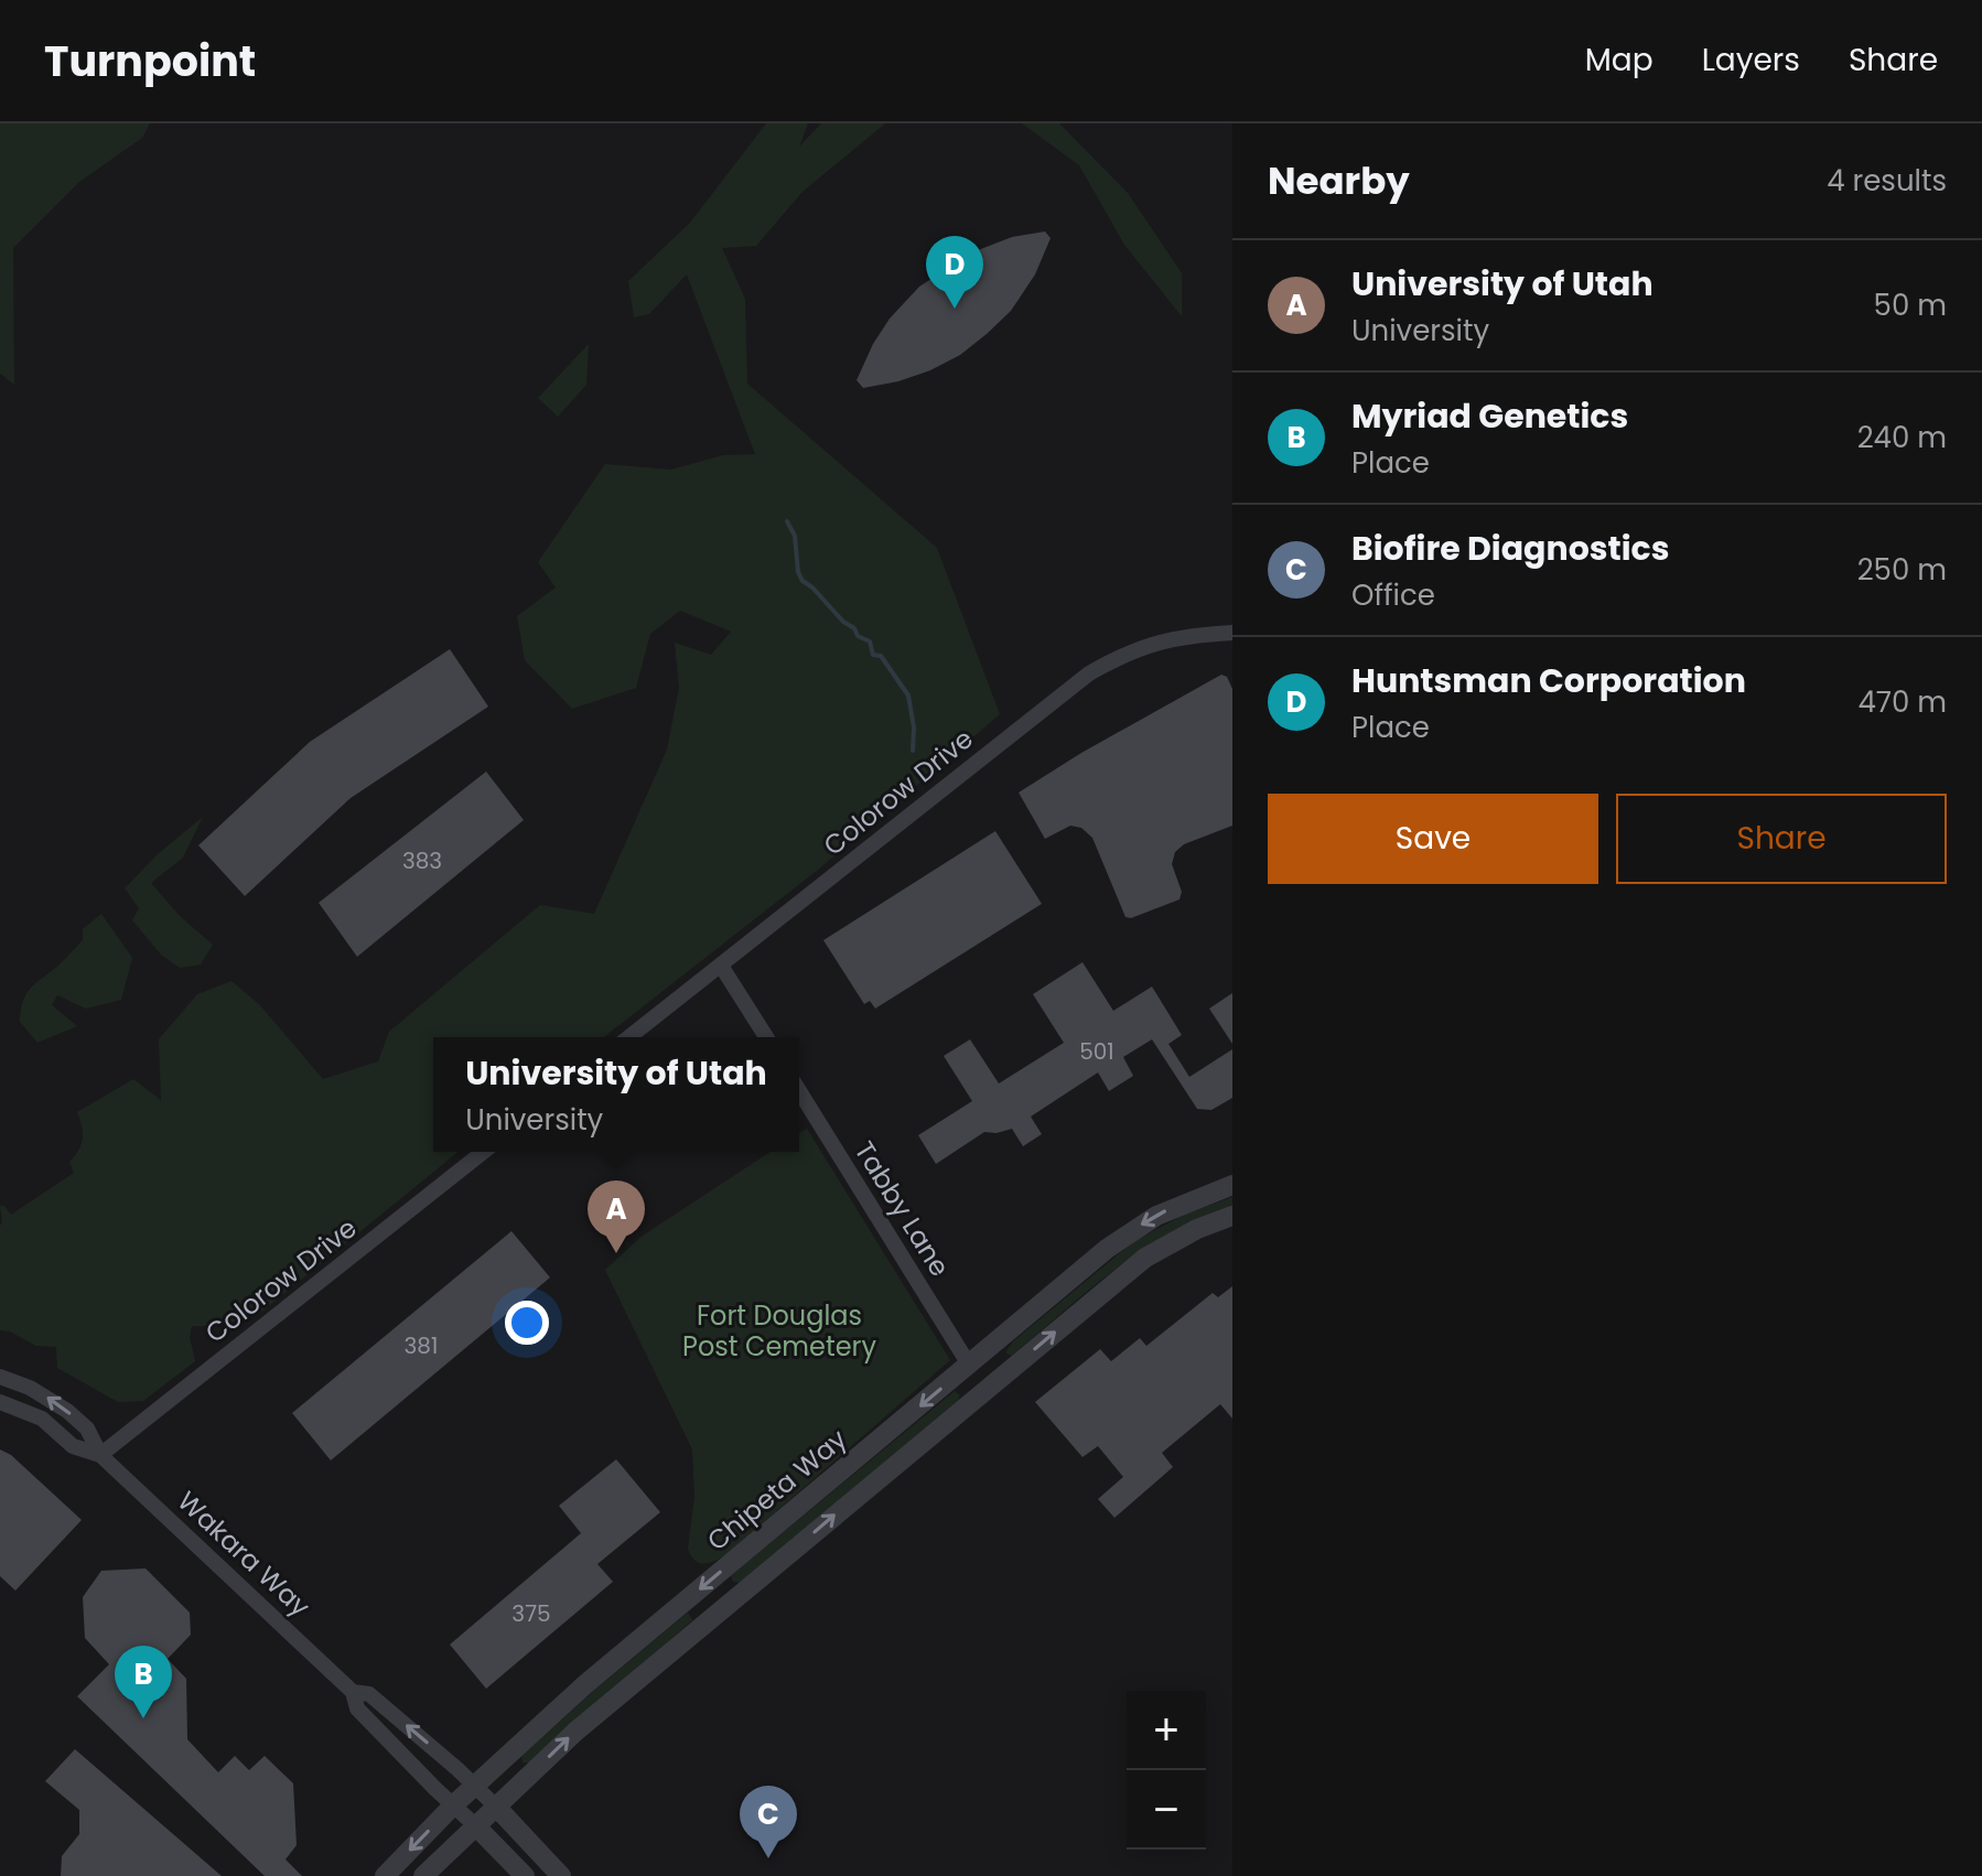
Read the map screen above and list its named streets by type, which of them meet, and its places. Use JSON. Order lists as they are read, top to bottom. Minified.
{"streets":{"street":["Colorow Drive","Tabby Lane","Chipeta Way","Wakara Way"]},"crossings":[["Colorow Drive","Wakara Way"],["Tabby Lane","Chipeta Way"],["Chipeta Way","Wakara Way"]],"parks":["Fort Douglas Post Cemetery"],"house_numbers":["383","501","381","375"],"page":{"header":"Turnpoint","nav":["Map","Layers","Share"],"heading":["Nearby","4 results"],"pins":["D","A","B","C"],"list":[{"mark":"A","name":"University of Utah","note":"University","value":"50 m"},{"mark":"B","name":"Myriad Genetics","note":"Place","value":"240 m"},{"mark":"C","name":"Biofire Diagnostics","note":"Office","value":"250 m"},{"mark":"D","name":"Huntsman Corporation","note":"Place","value":"470 m"}],"buttons":["Save","Share"],"popup":["University of Utah","University"],"map_buttons":["+","−"]}}
